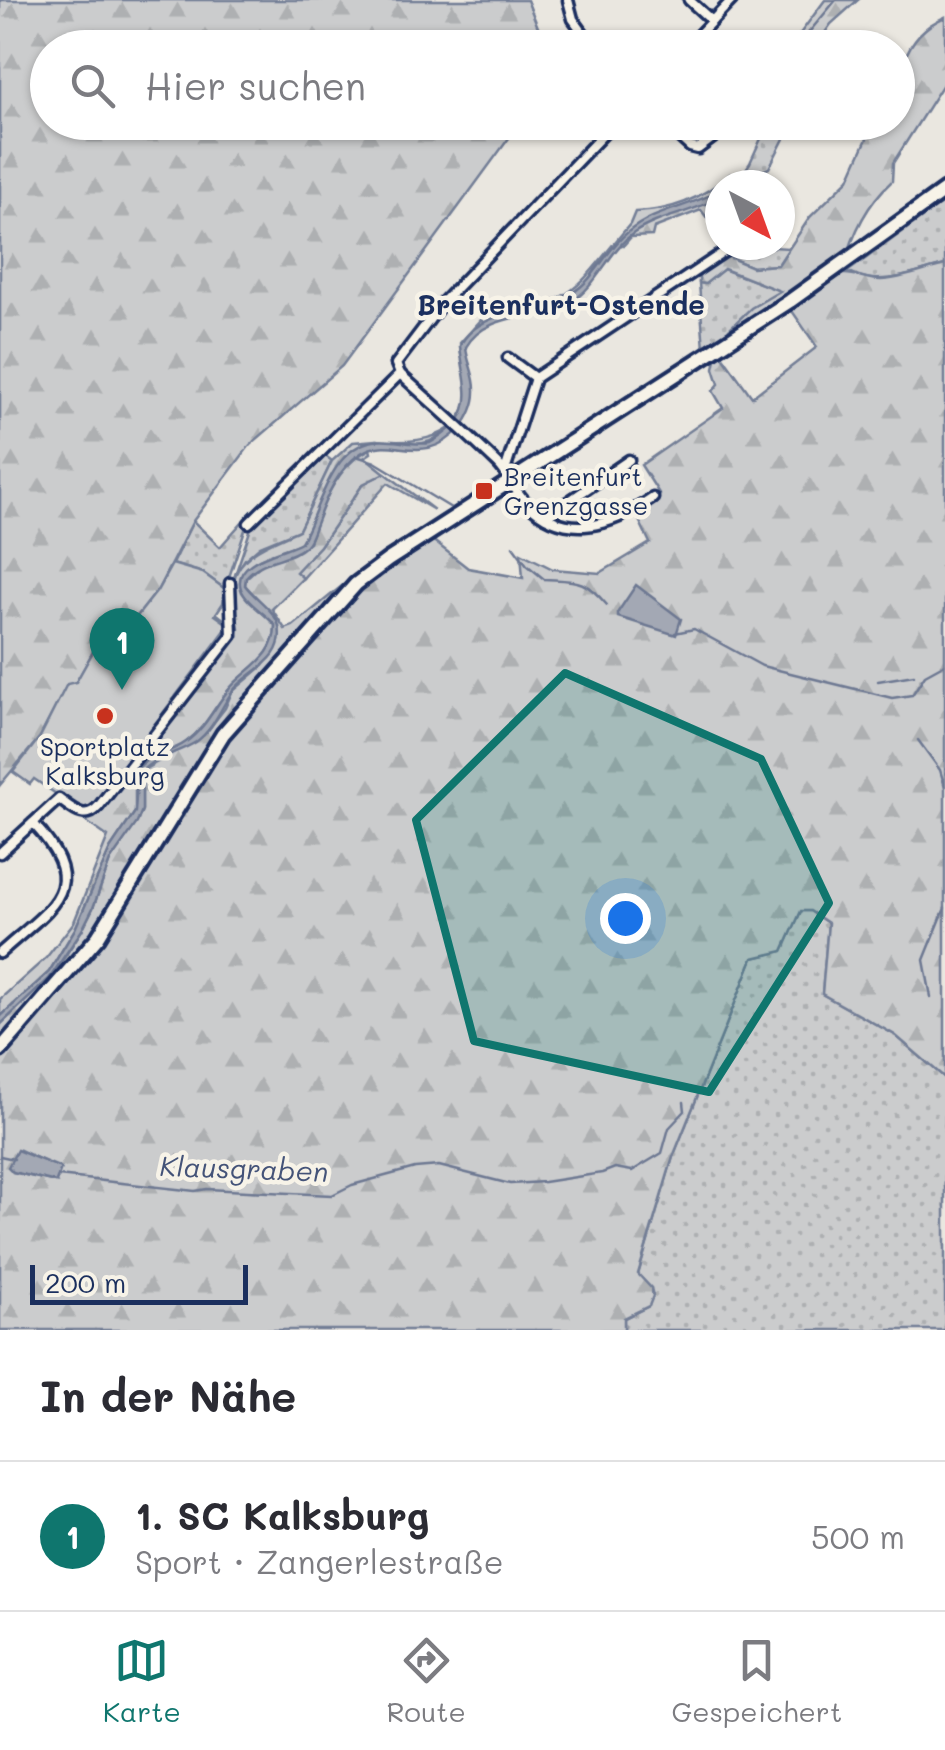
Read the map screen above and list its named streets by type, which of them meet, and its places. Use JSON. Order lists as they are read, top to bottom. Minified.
{"districts":["Breitenfurt-Ostende"],"water":["Klausgraben"],"places":{"transit":["Breitenfurt Grenzgasse"],"other":["Sportplatz Kalksburg"]},"scale_bar":"200 m","north":"bottom right","page":{"search":"Hier suchen","pins":"1","scale":"200 m","heading":"In der Nähe","list":[{"mark":"1","name":"1. SC Kalksburg","note":"Sport · Zangerlestraße","value":"500 m"}],"nav":["Karte","Route","Gespeichert"]}}
